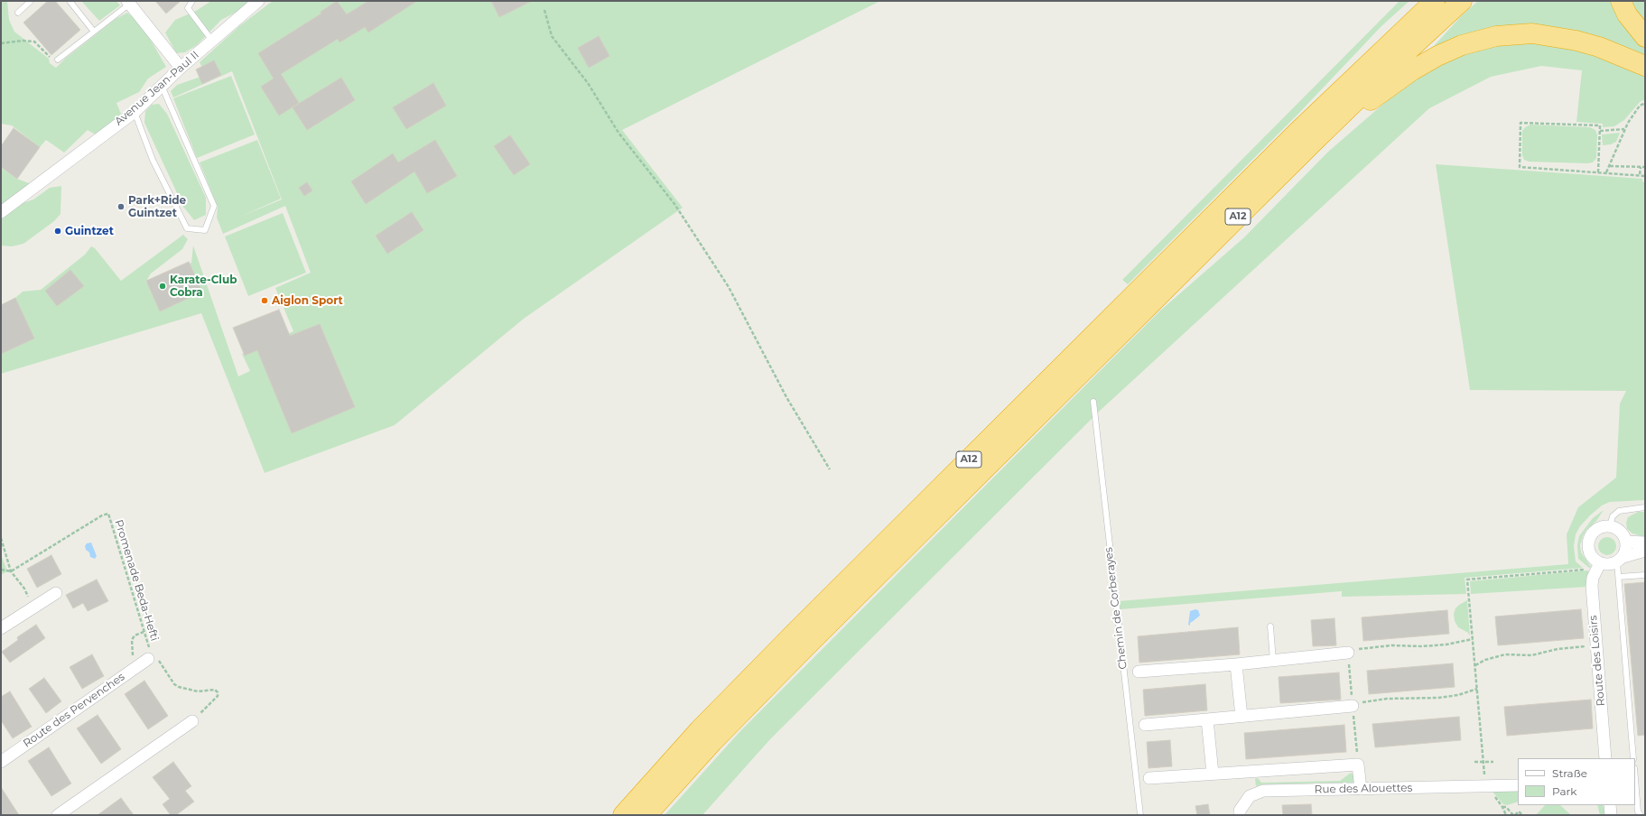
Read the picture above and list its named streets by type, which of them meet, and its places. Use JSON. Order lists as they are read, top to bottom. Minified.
{"streets":{"highway":["A12"],"street":["Avenue Jean-Paul II","Route des Loisirs","Route des Pervenches","Rue des Alouettes"],"lane":["Chemin de Corberayes"],"path":["Promenade Beda-Hefti"]},"crossings":[["Promenade Beda-Hefti","Route des Pervenches"]],"places":["Park+Ride Guintzet","Guintzet","Karate-Club Cobra","Aiglon Sport"],"legend":["Straße","Park"]}
